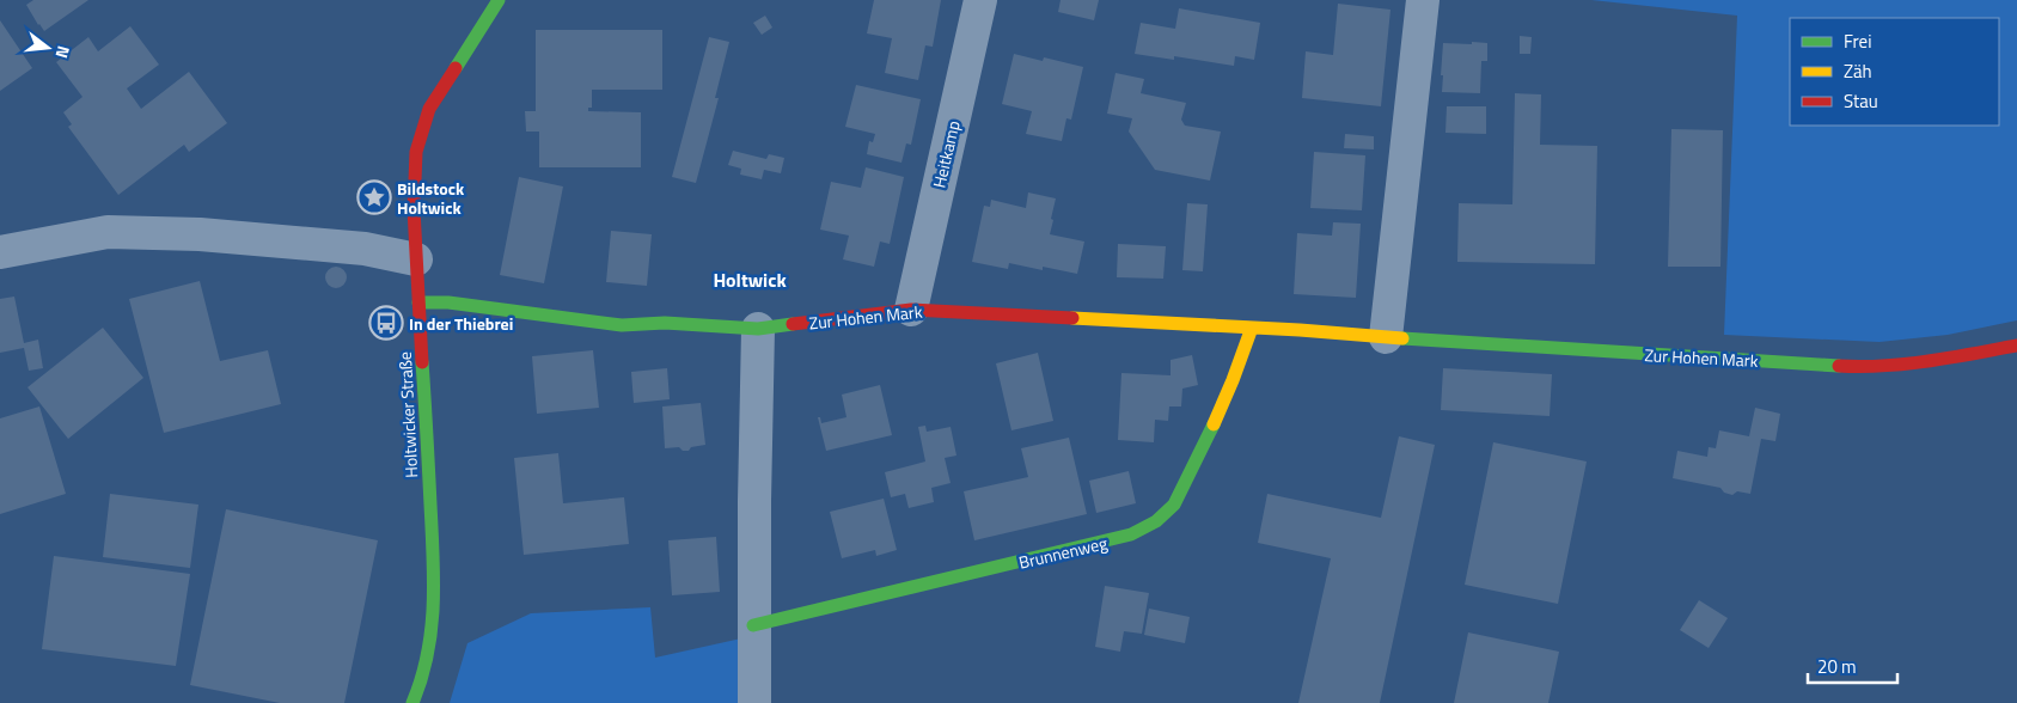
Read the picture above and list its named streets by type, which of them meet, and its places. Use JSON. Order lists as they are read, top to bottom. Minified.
{"streets":{"street":["Heitkamp","Zur Hohen Mark","Holtwicker Straße","Brunnenweg"]},"crossings":[["Heitkamp","Zur Hohen Mark"],["Zur Hohen Mark","Holtwicker Straße"],["Zur Hohen Mark","Brunnenweg"]],"districts":["Holtwick"],"places":{"place":["Bildstock Holtwick"],"bus stop":["In der Thiebrei"]},"legend":["Frei","Zäh","Stau"],"scale_bar":"20 m","north":"right"}
